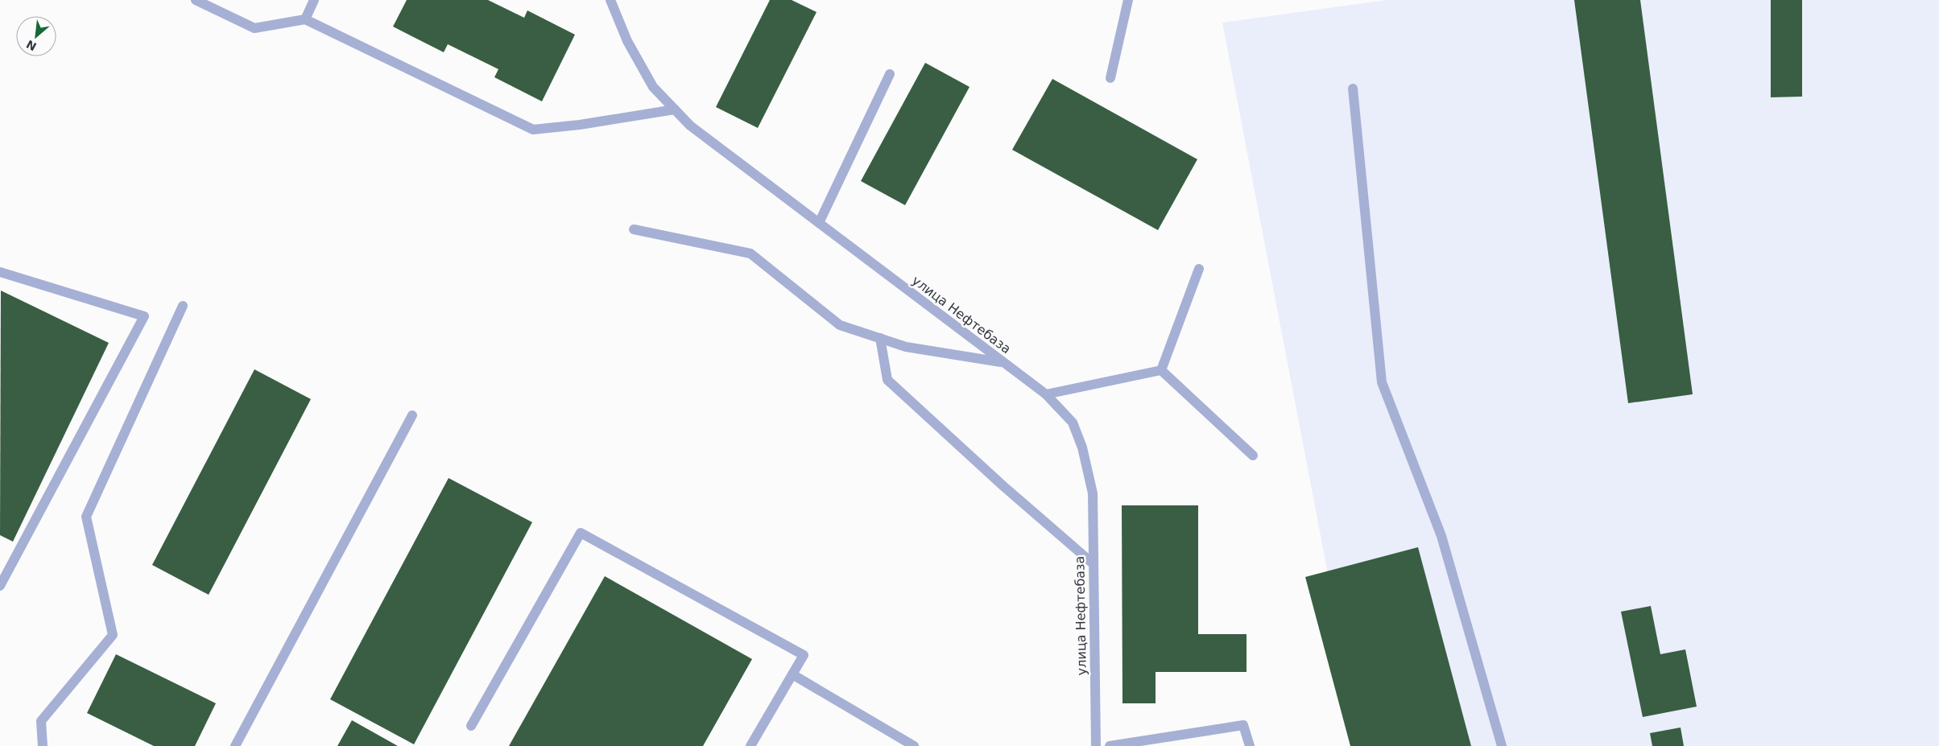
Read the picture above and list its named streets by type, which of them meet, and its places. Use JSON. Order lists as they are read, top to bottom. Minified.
{"streets":{"street":["улица Нефтебаза"]},"north":"bottom left"}
